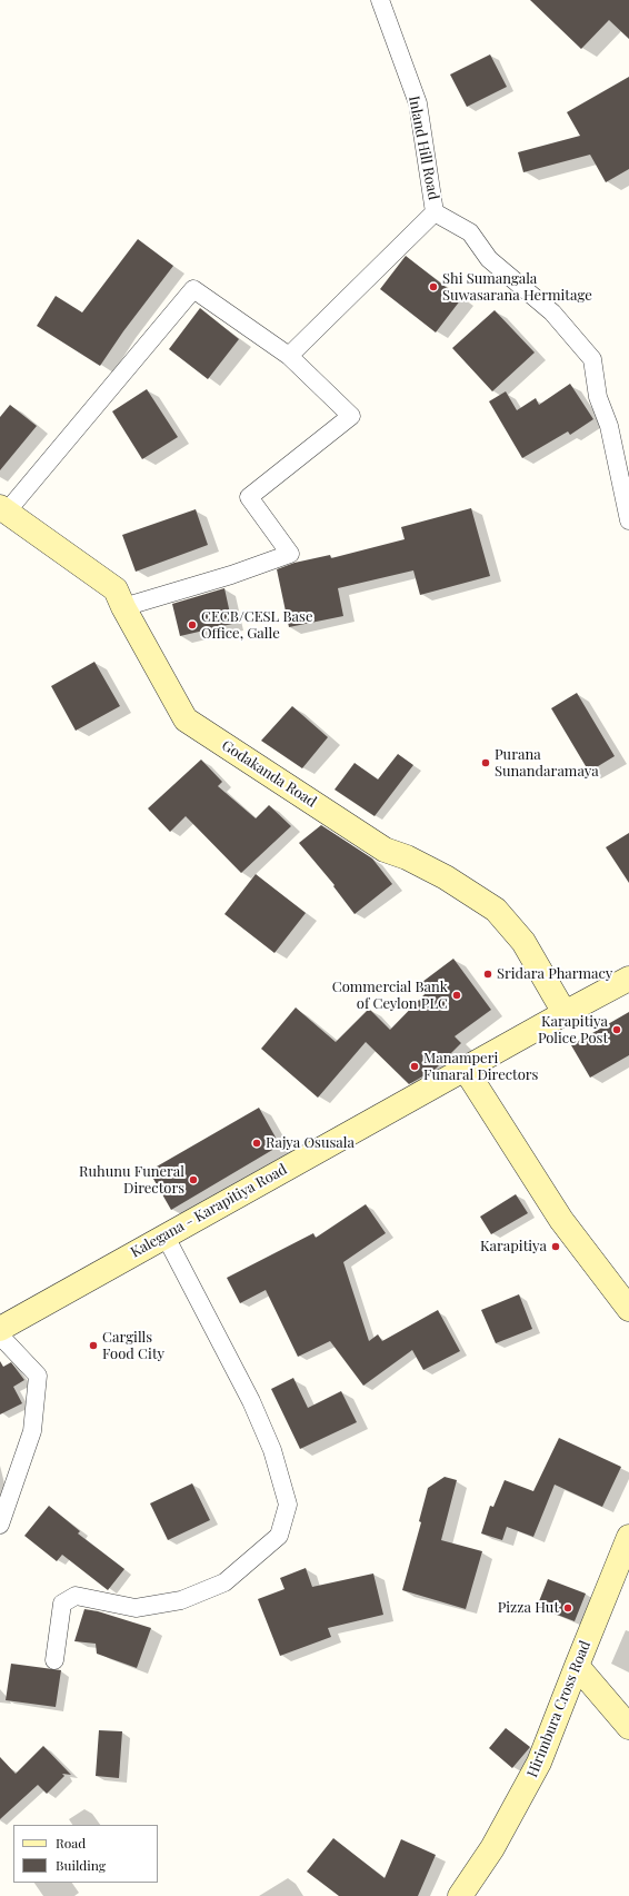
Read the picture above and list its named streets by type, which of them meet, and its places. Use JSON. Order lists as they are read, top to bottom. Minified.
{"streets":{"street":["Inland Hill Road","Godakanda Road","Kalegana - Karapitiya Road","Hirimbura Cross Road"]},"crossings":[["Godakanda Road","Kalegana - Karapitiya Road"]],"places":["Shi Sumangala Suwasarana Hermitage","CECB/CESL Base Office, Galle","Purana Sunandaramaya","Sridara Pharmacy","Commercial Bank of Ceylon PLC","Karapitiya Police Post","Manamperi Funaral Directors","Rajya Osusala","Ruhunu Funeral Directors","Karapitiya","Cargills Food City","Pizza Hut"],"legend":["Road","Building"]}
